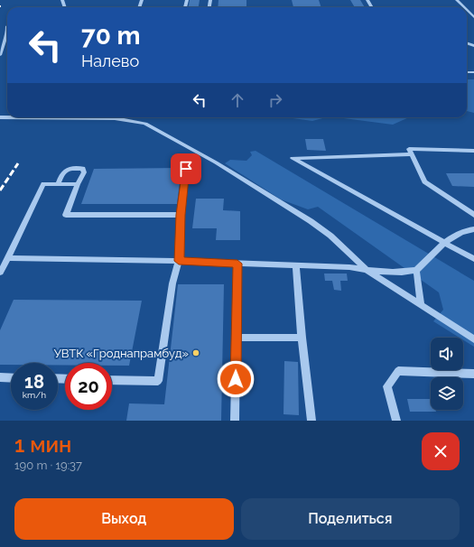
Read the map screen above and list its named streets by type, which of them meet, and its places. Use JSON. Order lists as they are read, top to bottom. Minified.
{"places":["УВТК «Гроднапрамбуд»"],"page":{"turn":["70 m","Налево"],"speed":"18 km/h","limit":"20","heading":["1 мин","190 m · 19:37"],"buttons":["Выход","Поделиться"]}}
